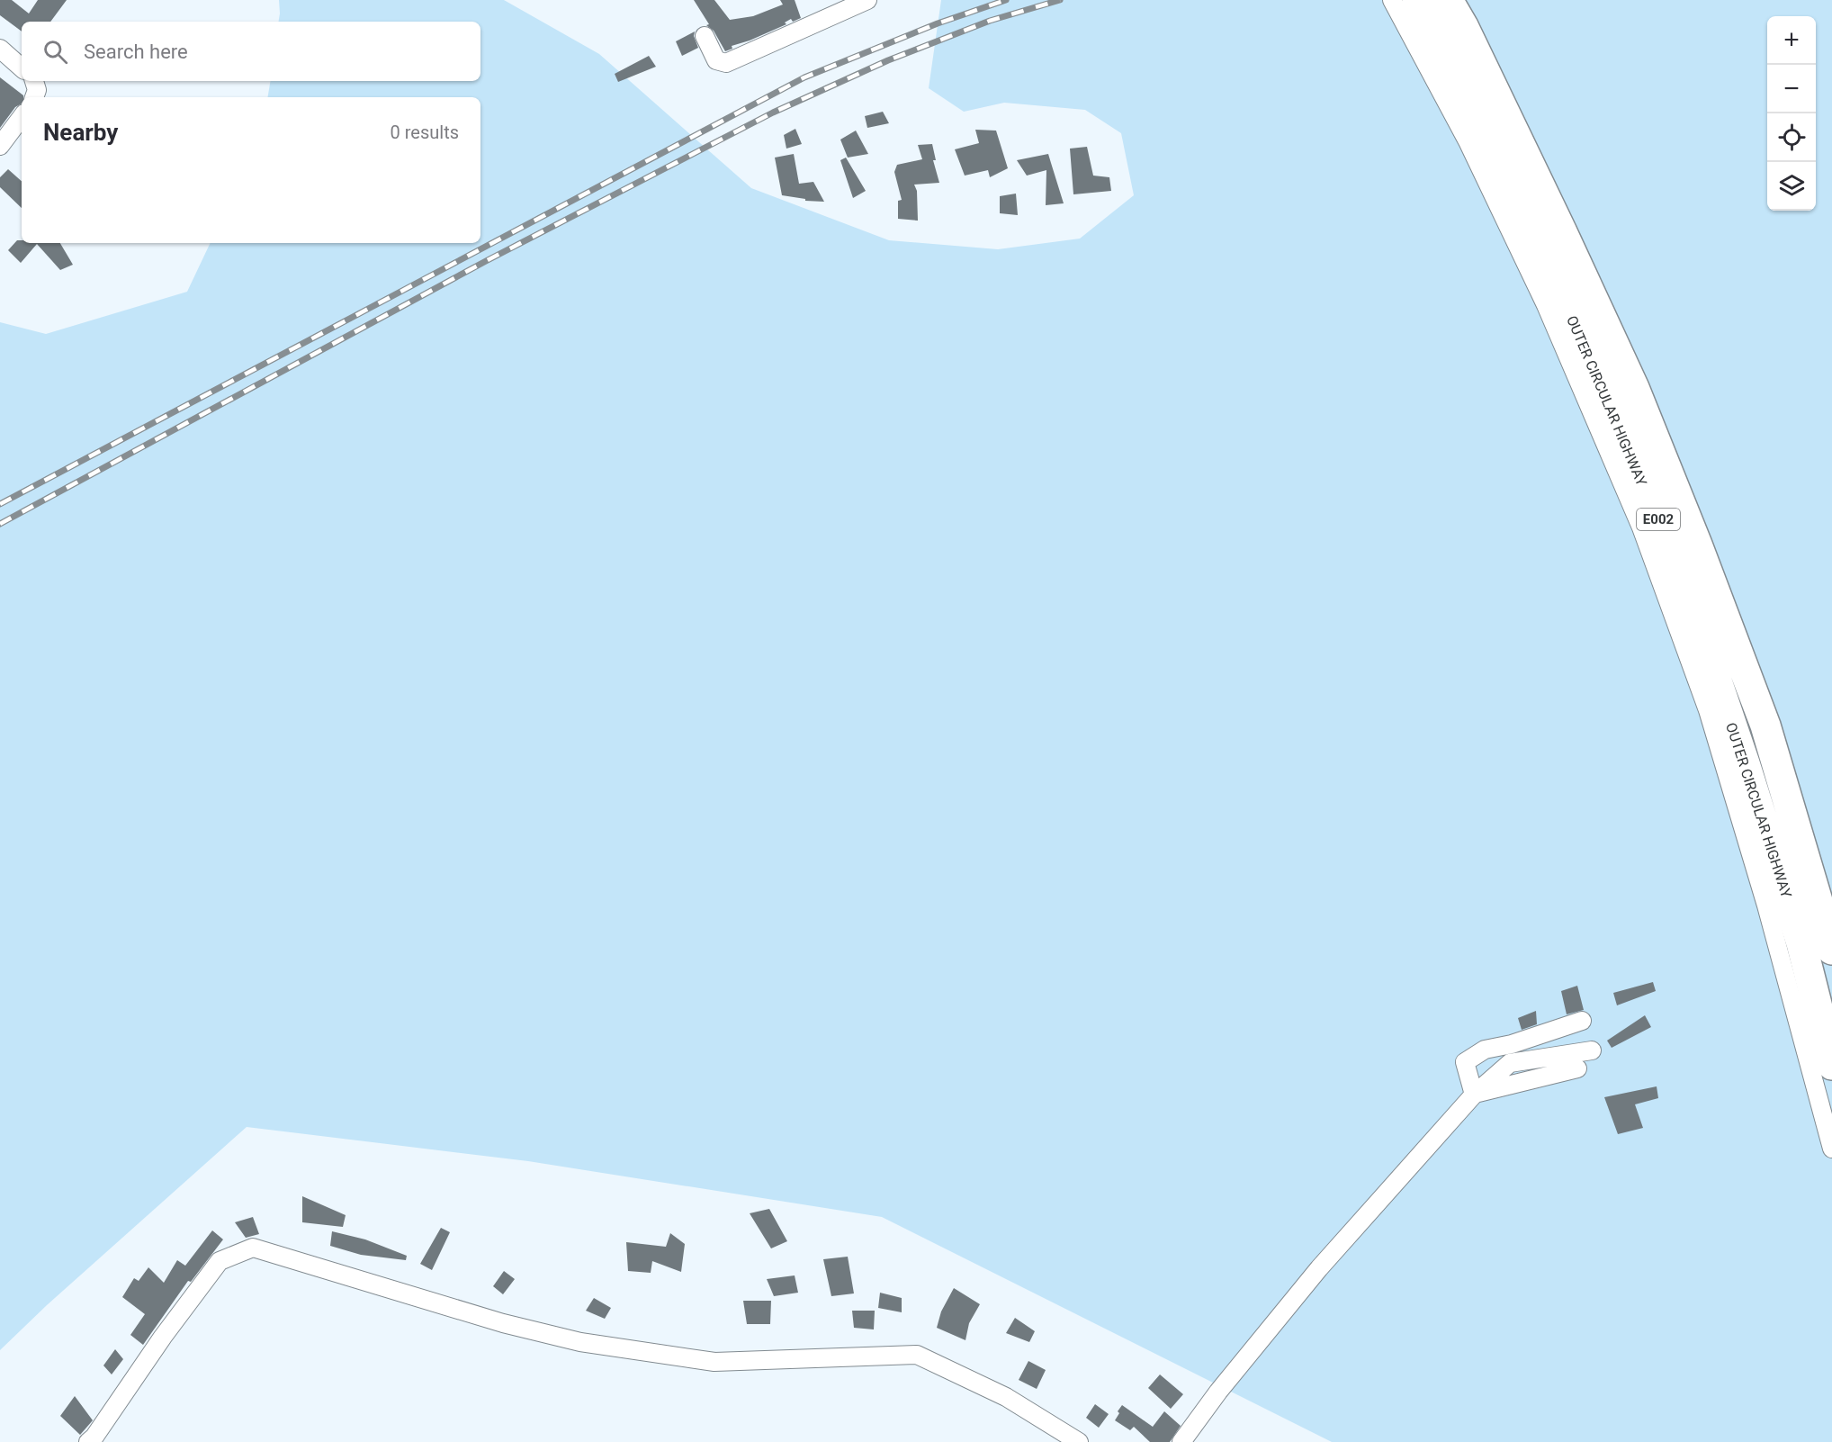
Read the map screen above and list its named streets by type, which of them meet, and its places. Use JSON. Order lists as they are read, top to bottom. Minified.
{"streets":{"highway":["OUTER CIRCULAR HIGHWAY","E002"]},"page":{"map_buttons":["+","−"],"search":"Search here","heading":["Nearby","0 results"]}}
